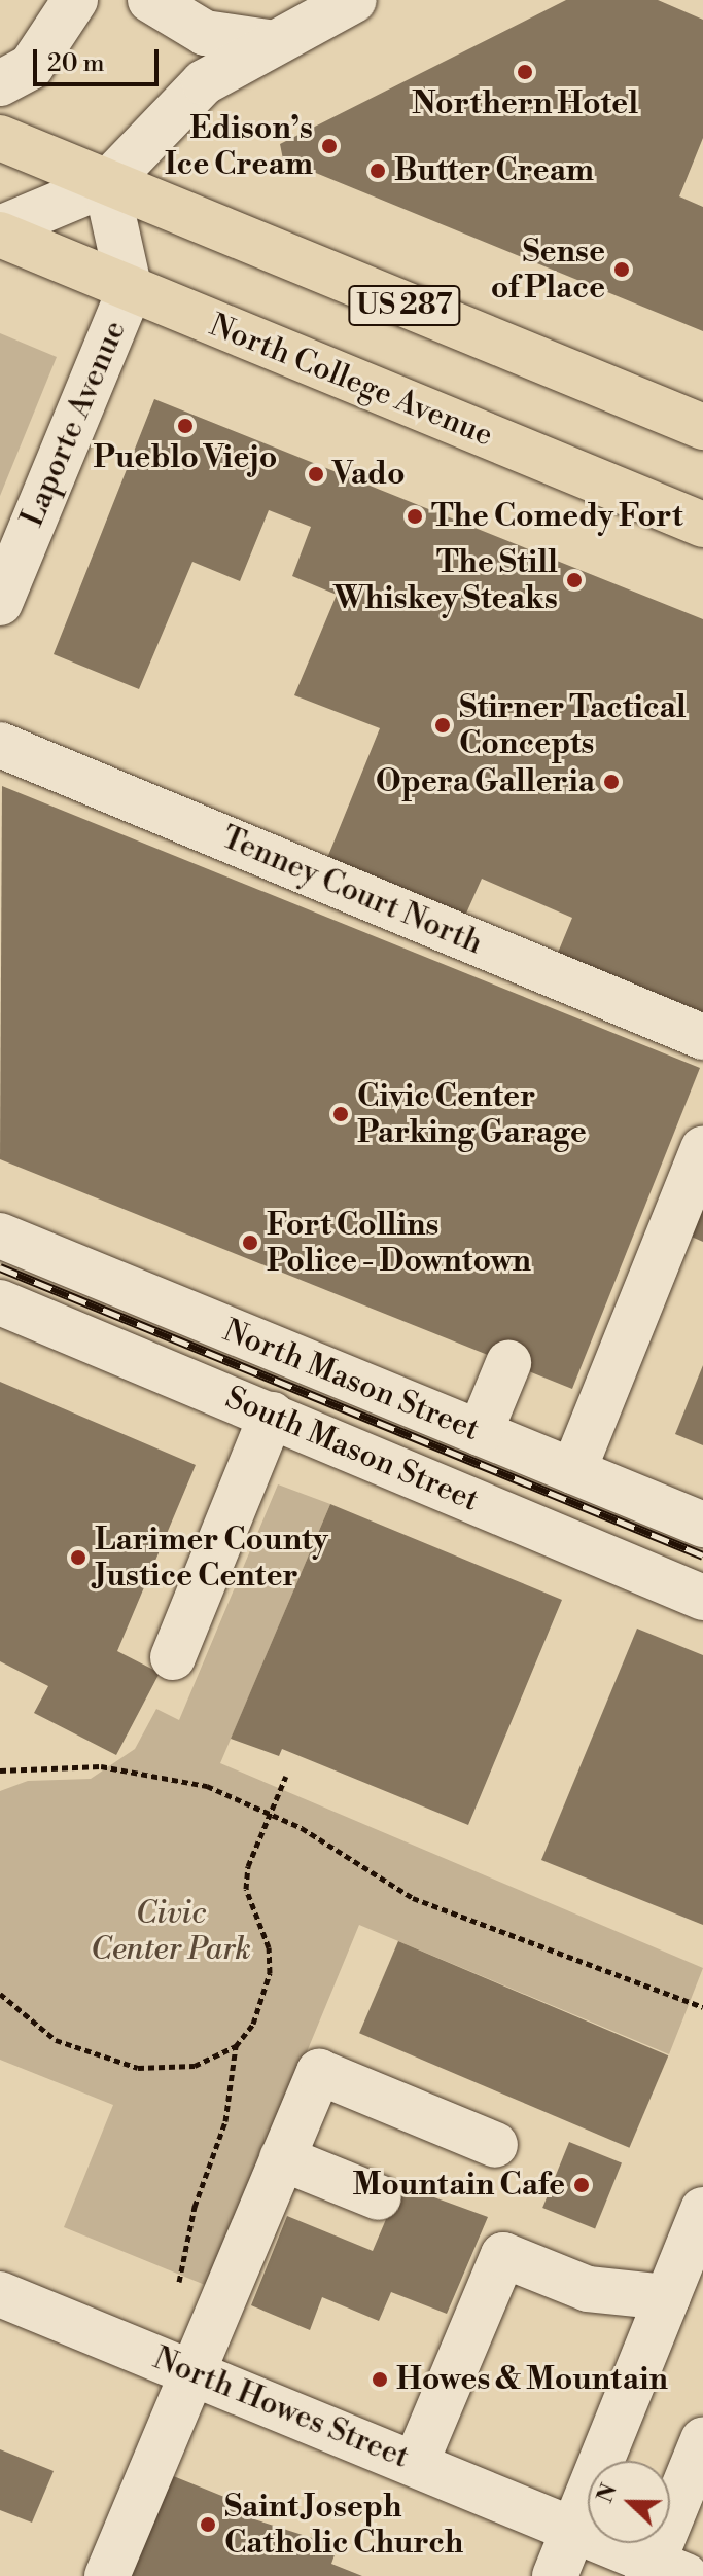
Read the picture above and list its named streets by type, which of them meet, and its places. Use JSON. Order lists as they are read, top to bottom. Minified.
{"streets":{"highway":["US 287","North College Avenue"],"street":["Laporte Avenue","Tenney Court North","North Mason Street","South Mason Street","North Howes Street"]},"crossings":[["North College Avenue","Laporte Avenue"]],"parks":["Civic Center Park"],"places":["Northern Hotel","Edison’s Ice Cream","Butter Cream","Sense of Place","Pueblo Viejo","Vado","The Comedy Fort","The Still Whiskey Steaks","Stirner Tactical Concepts","Opera Galleria","Civic Center Parking Garage","Fort Collins Police - Downtown","Larimer County Justice Center","Mountain Cafe","Howes & Mountain","Saint Joseph Catholic Church"],"scale_bar":"20 m","north":"left"}
